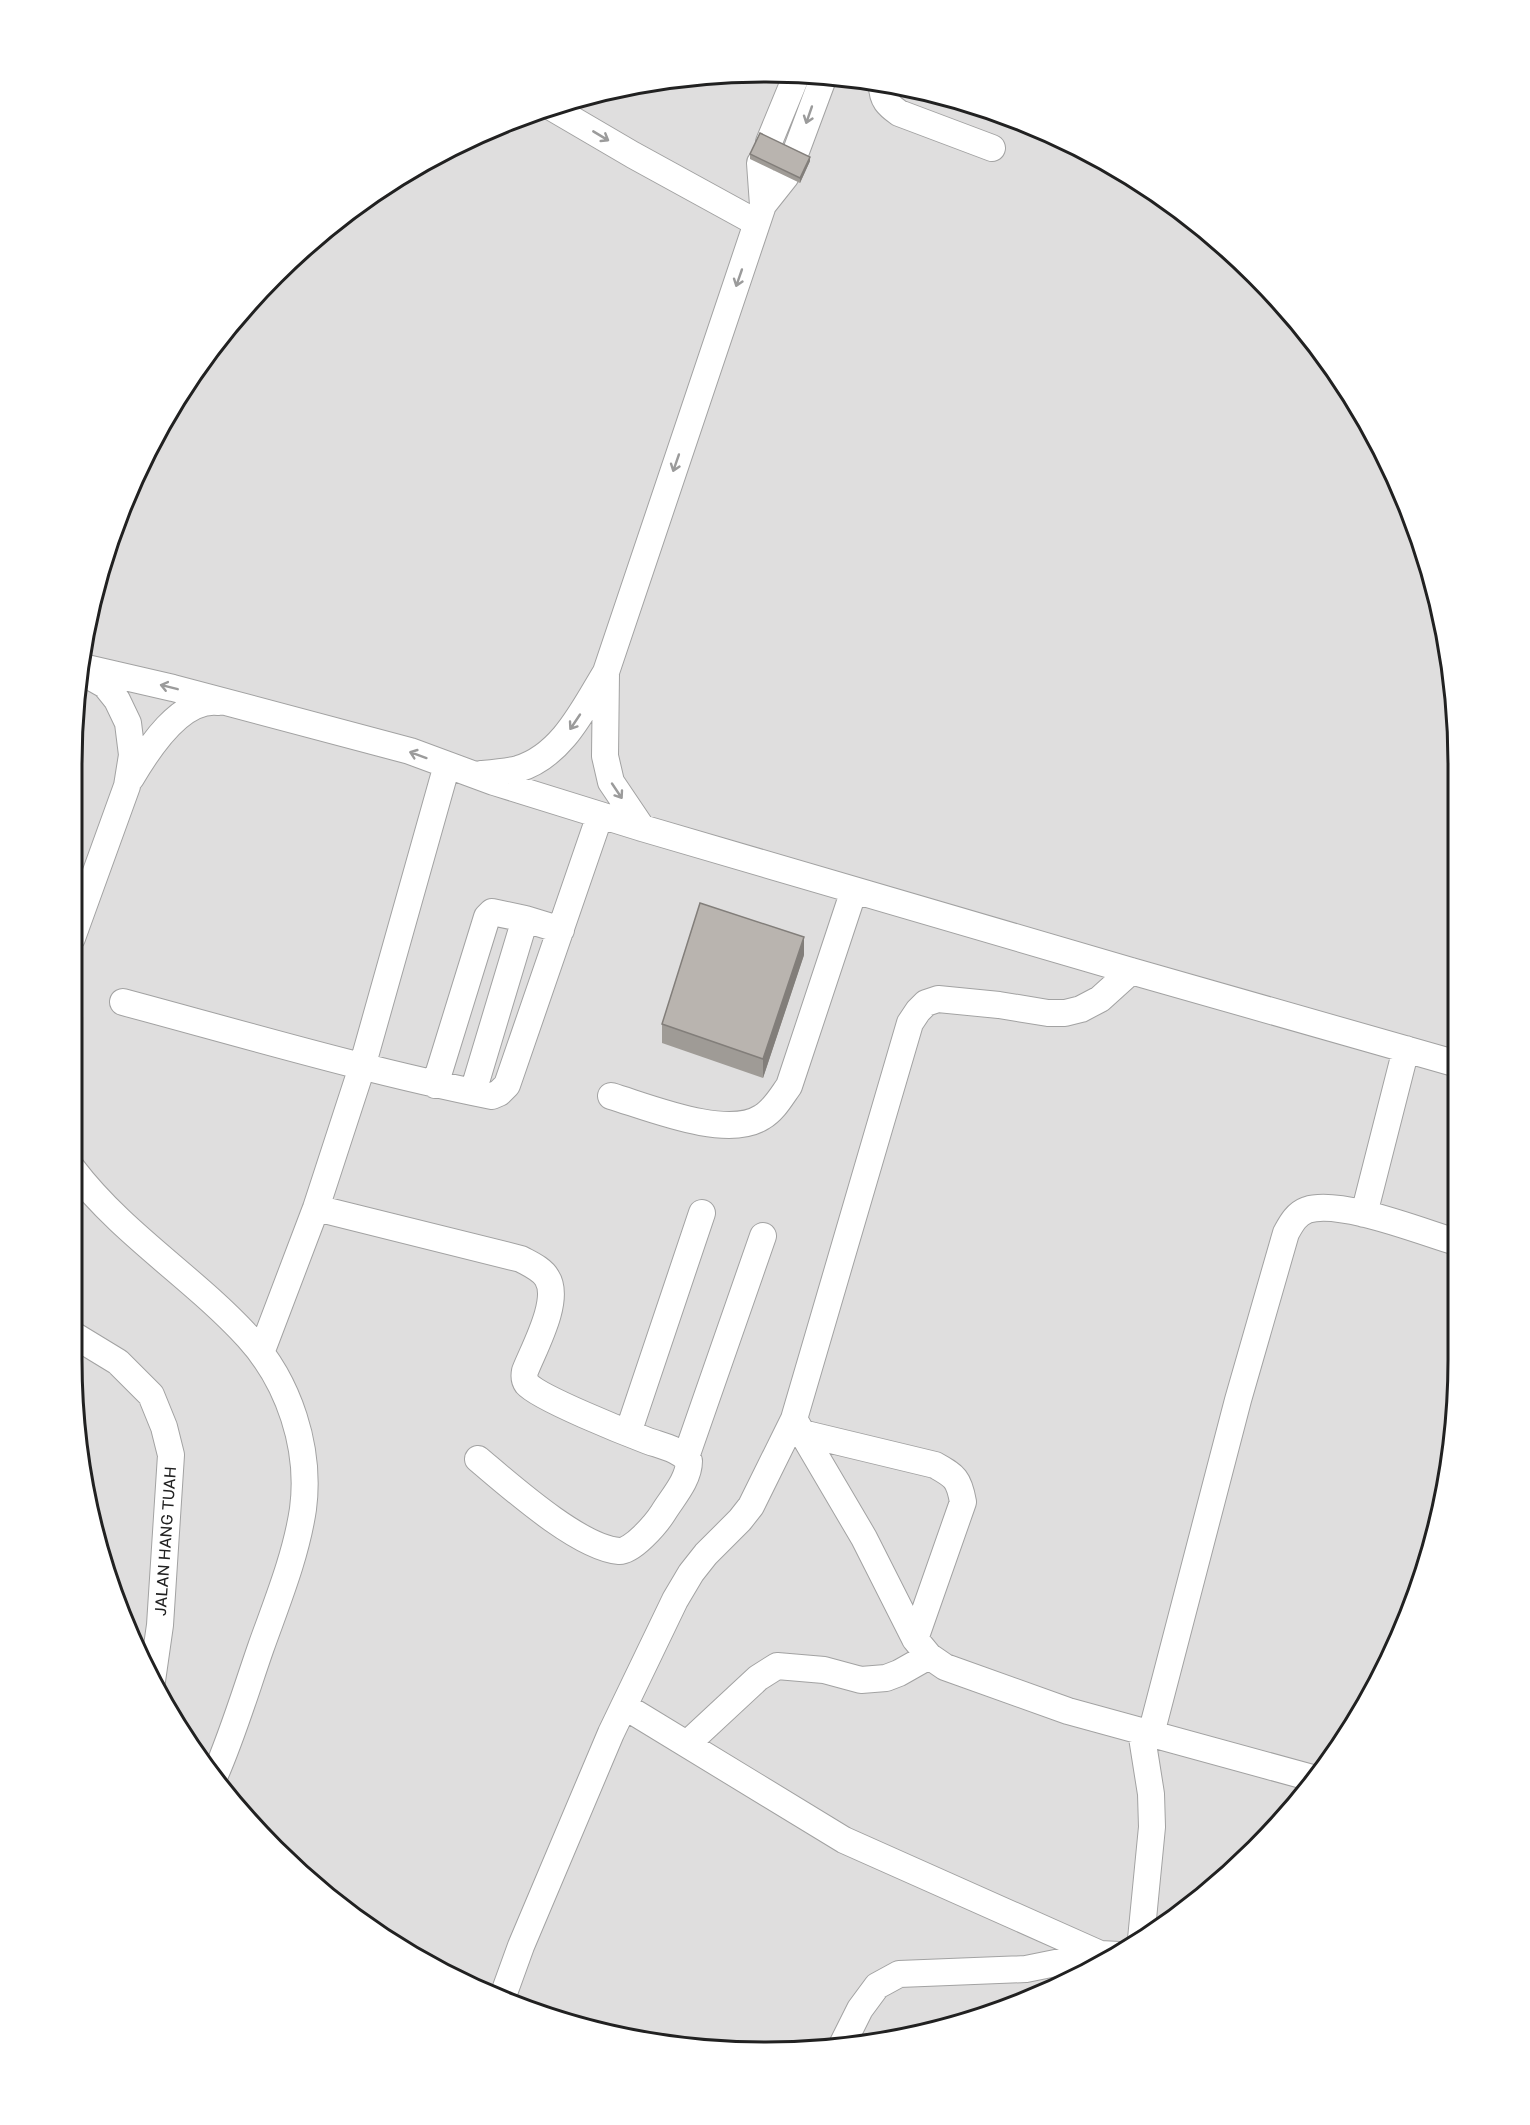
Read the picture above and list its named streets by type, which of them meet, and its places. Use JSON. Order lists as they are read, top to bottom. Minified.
{"streets":{"street":["JALAN HANG TUAH"]}}
